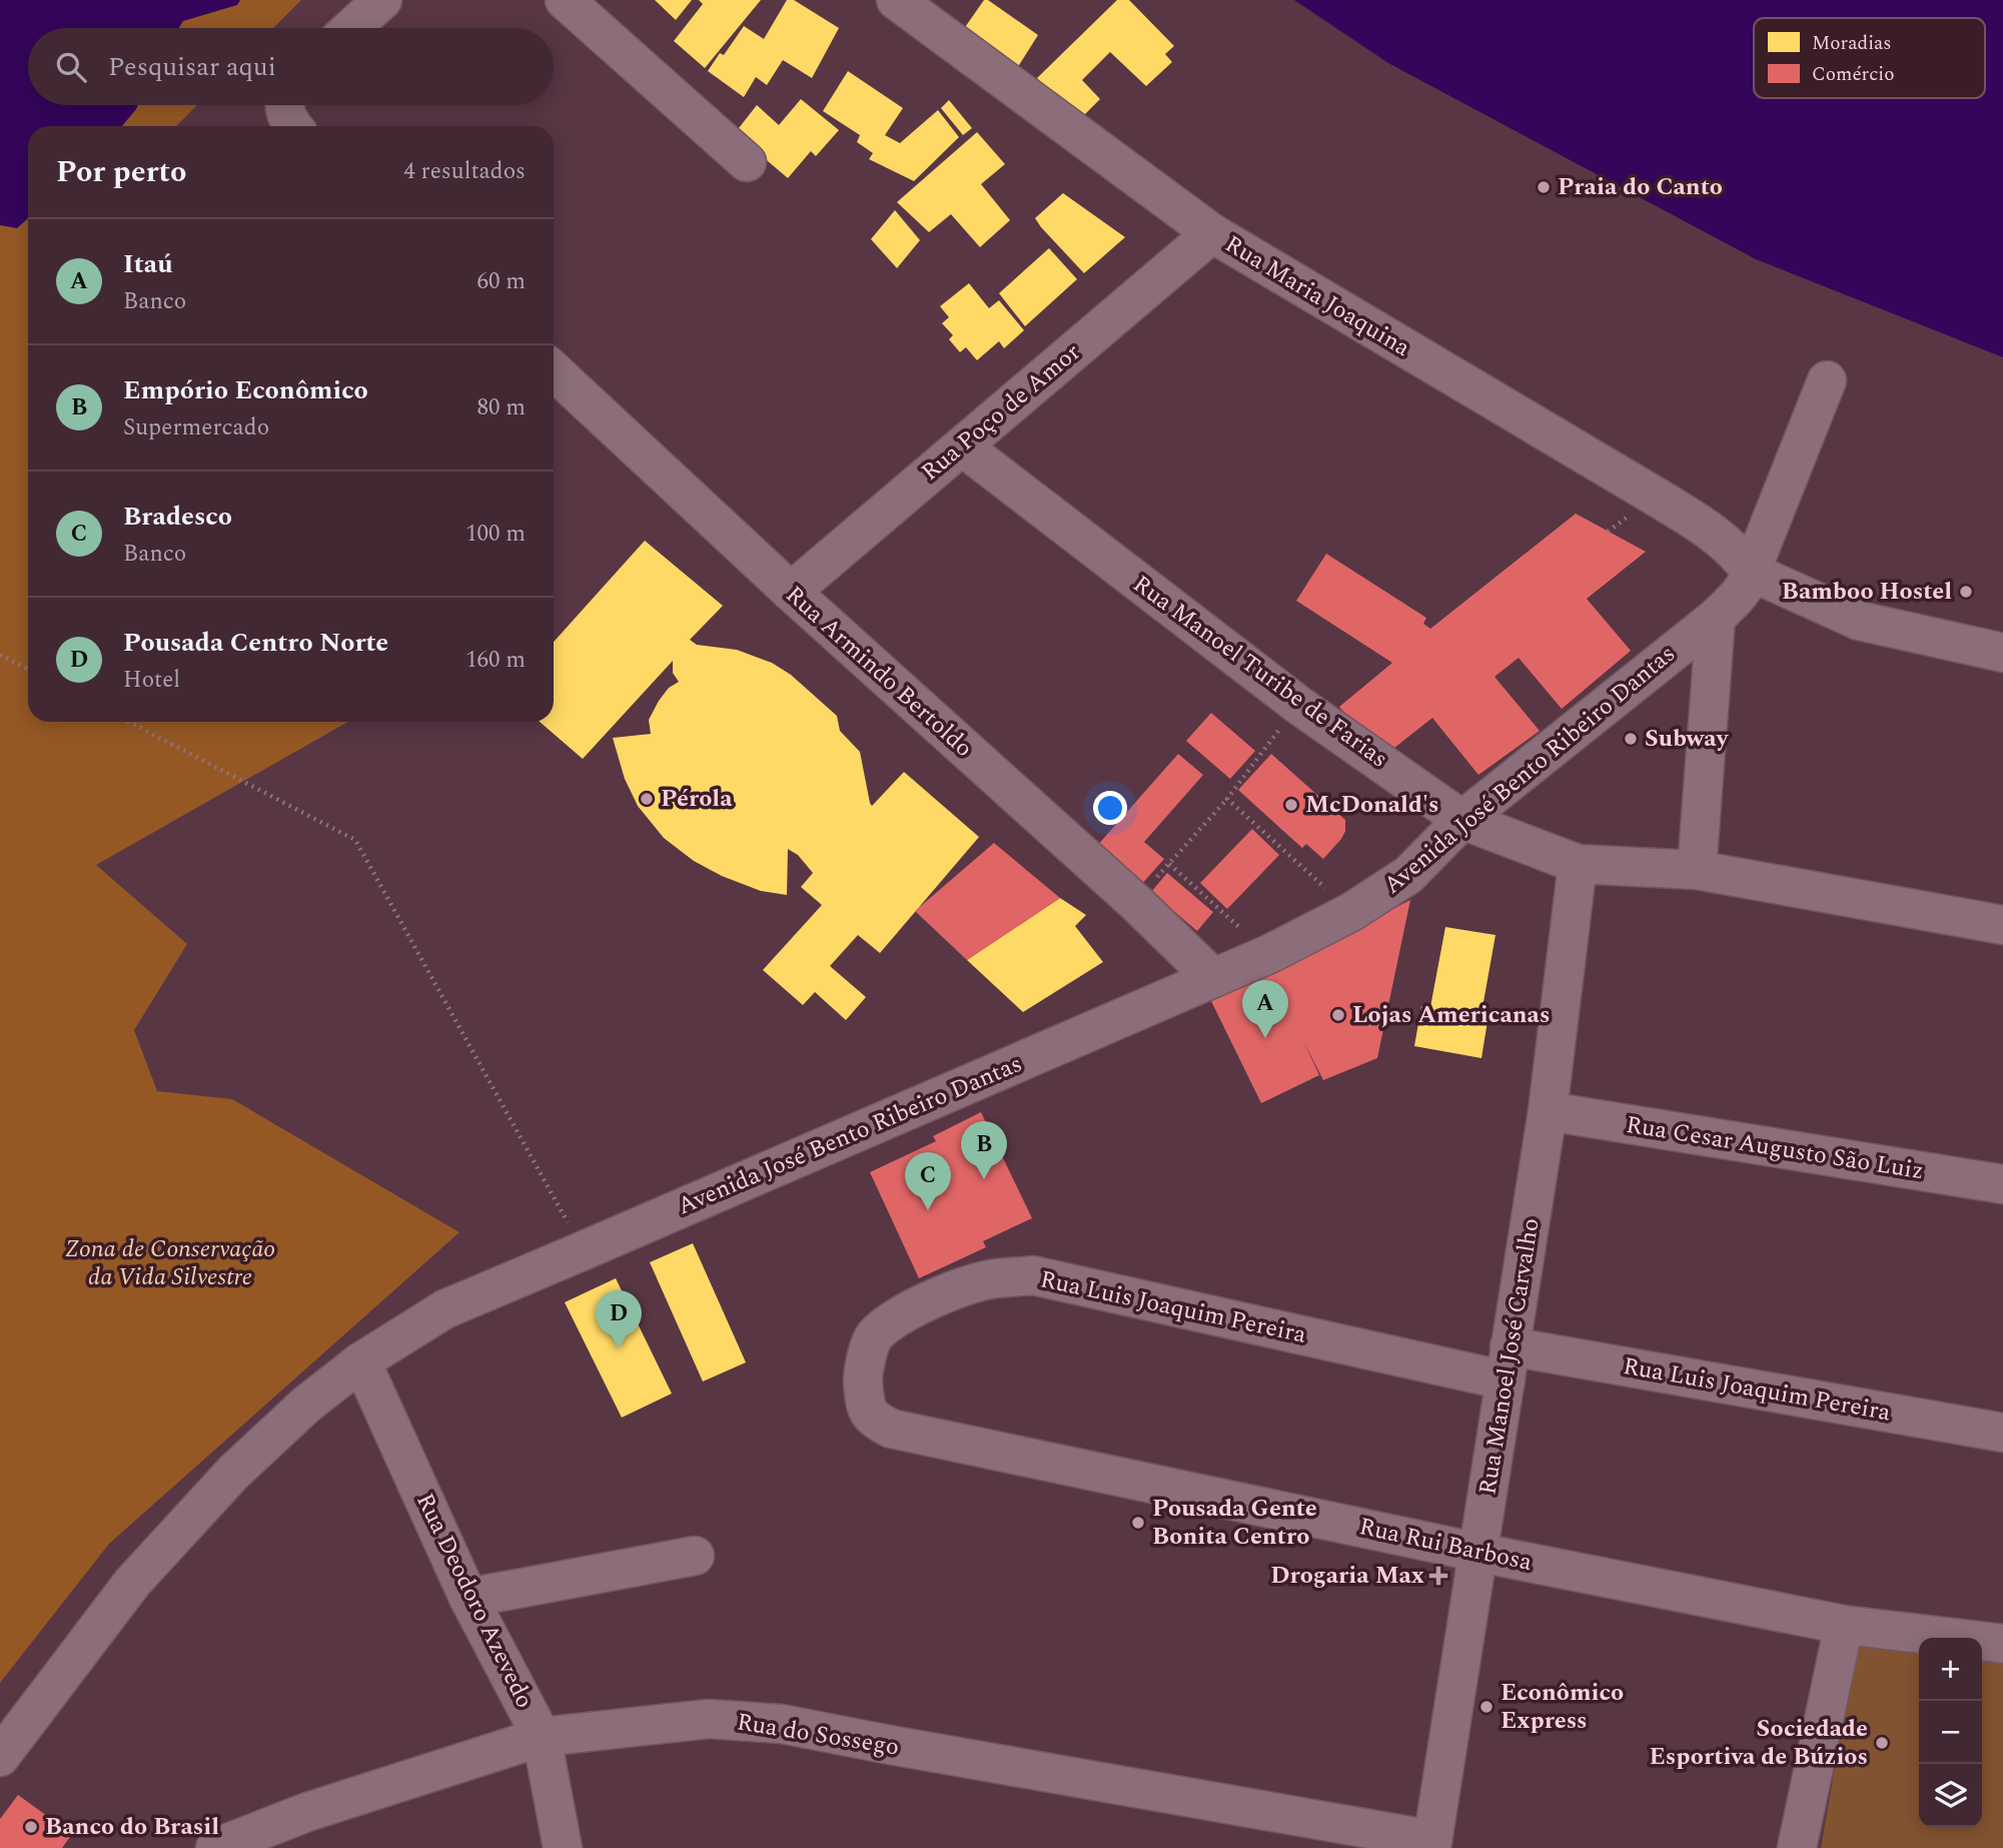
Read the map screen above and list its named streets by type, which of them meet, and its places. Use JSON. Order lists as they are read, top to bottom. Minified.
{"streets":{"street":["Rua Maria Joaquina","Rua Poço de Amor","Rua Armindo Bertoldo","Rua Manoel Turibe de Farias","Avenida José Bento Ribeiro Dantas","Rua Cesar Augusto São Luiz","Rua Luis Joaquim Pereira","Rua Manoel José Carvalho","Rua Rui Barbosa","Rua Deodoro Azevedo","Rua do Sossego"]},"crossings":[["Rua Maria Joaquina","Rua Poço de Amor"],["Rua Maria Joaquina","Avenida José Bento Ribeiro Dantas"],["Rua Poço de Amor","Rua Armindo Bertoldo"],["Rua Poço de Amor","Rua Manoel Turibe de Farias"],["Rua Armindo Bertoldo","Avenida José Bento Ribeiro Dantas"],["Rua Manoel Turibe de Farias","Avenida José Bento Ribeiro Dantas"],["Rua Manoel Turibe de Farias","Rua Manoel José Carvalho"],["Avenida José Bento Ribeiro Dantas","Rua Deodoro Azevedo"],["Rua Cesar Augusto São Luiz","Rua Manoel José Carvalho"],["Rua Luis Joaquim Pereira","Rua Manoel José Carvalho"],["Rua Luis Joaquim Pereira","Rua Rui Barbosa"],["Rua Manoel José Carvalho","Rua Rui Barbosa"],["Rua Manoel José Carvalho","Rua do Sossego"],["Rua Deodoro Azevedo","Rua do Sossego"]],"parks":["Zona de Conservação da Vida Silvestre"],"places":{"other":["Praia do Canto","Bamboo Hostel","Subway","Pérola","McDonald's","Lojas Americanas","Pousada Gente Bonita Centro","Econômico Express","Sociedade Esportiva de Búzios","Banco do Brasil"],"health":["Drogaria Max"]},"legend":["Moradias","Comércio"],"page":{"search":"Pesquisar aqui","heading":["Por perto","4 resultados"],"list":[{"mark":"A","name":"Itaú","note":"Banco","value":"60 m"},{"mark":"B","name":"Empório Econômico","note":"Supermercado","value":"80 m"},{"mark":"C","name":"Bradesco","note":"Banco","value":"100 m"},{"mark":"D","name":"Pousada Centro Norte","note":"Hotel","value":"160 m"}],"pins":["A","B","C","D"],"map_buttons":["+","−"]}}
